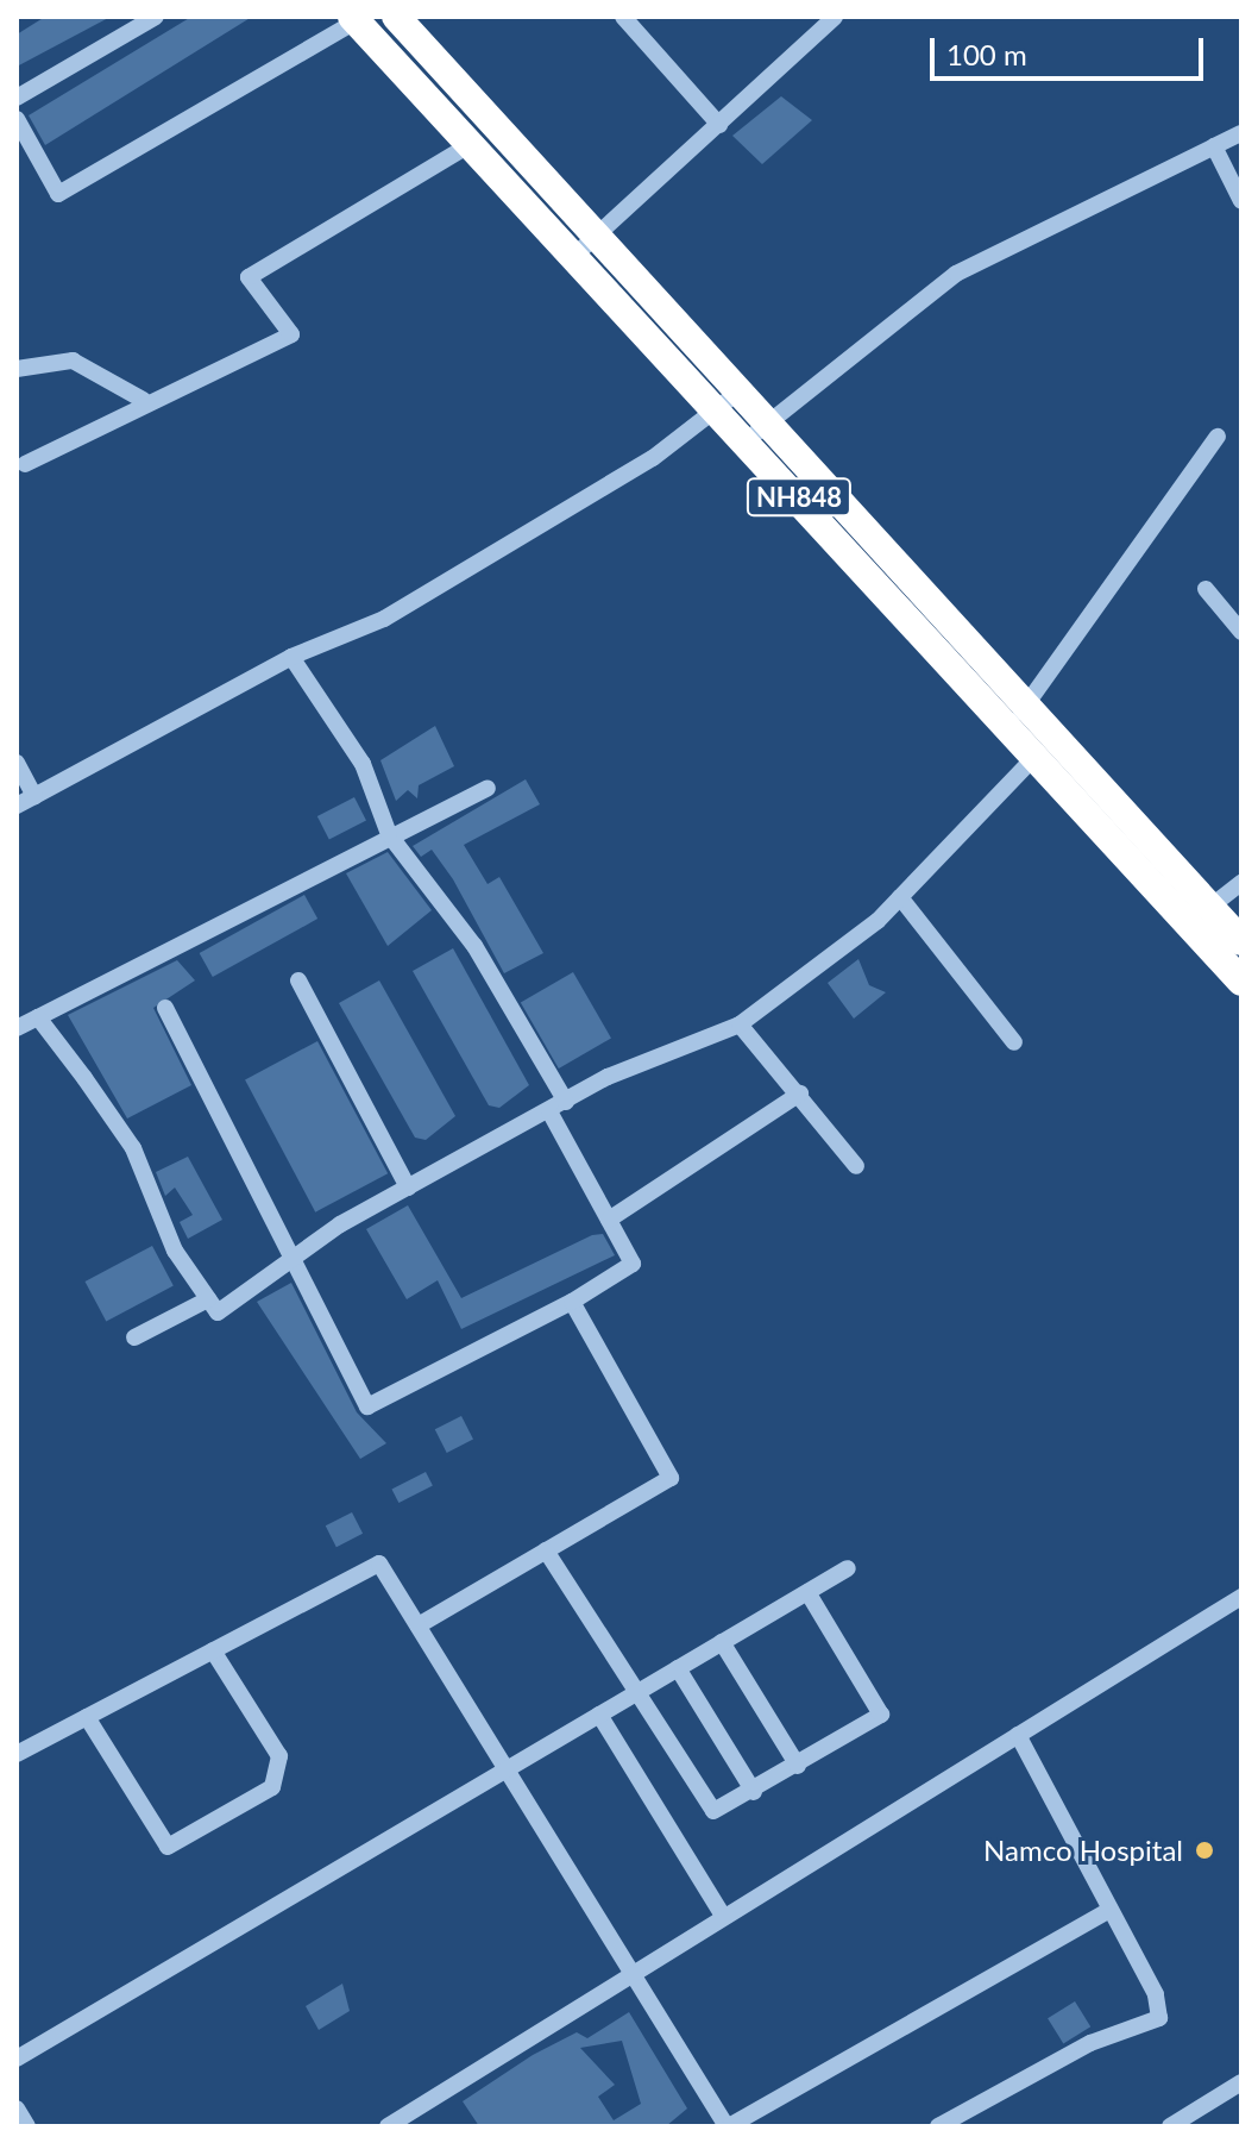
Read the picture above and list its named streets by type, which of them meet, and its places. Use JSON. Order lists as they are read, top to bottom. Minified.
{"streets":{"highway":["NH848"]},"places":["Namco Hospital"],"scale_bar":"100 m"}
